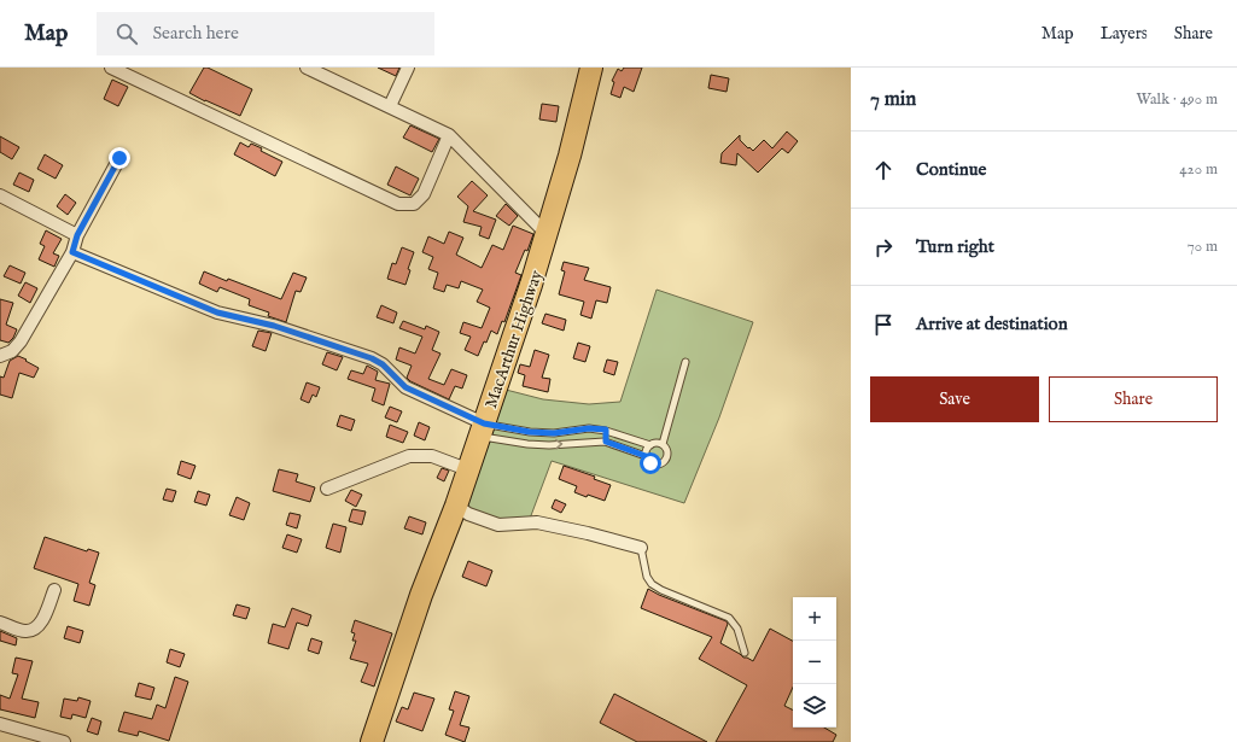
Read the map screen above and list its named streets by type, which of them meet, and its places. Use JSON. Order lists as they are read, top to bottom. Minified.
{"streets":{"highway":["MacArthur Highway"]},"page":{"header":"Map","search":"Search here","nav":["Map","Layers","Share"],"heading":["7 min","Walk · 490 m"],"list":[["Continue","420 m"],["Turn right","70 m"],"Arrive at destination"],"buttons":["Save","Share"],"map_buttons":["+","−"]}}
